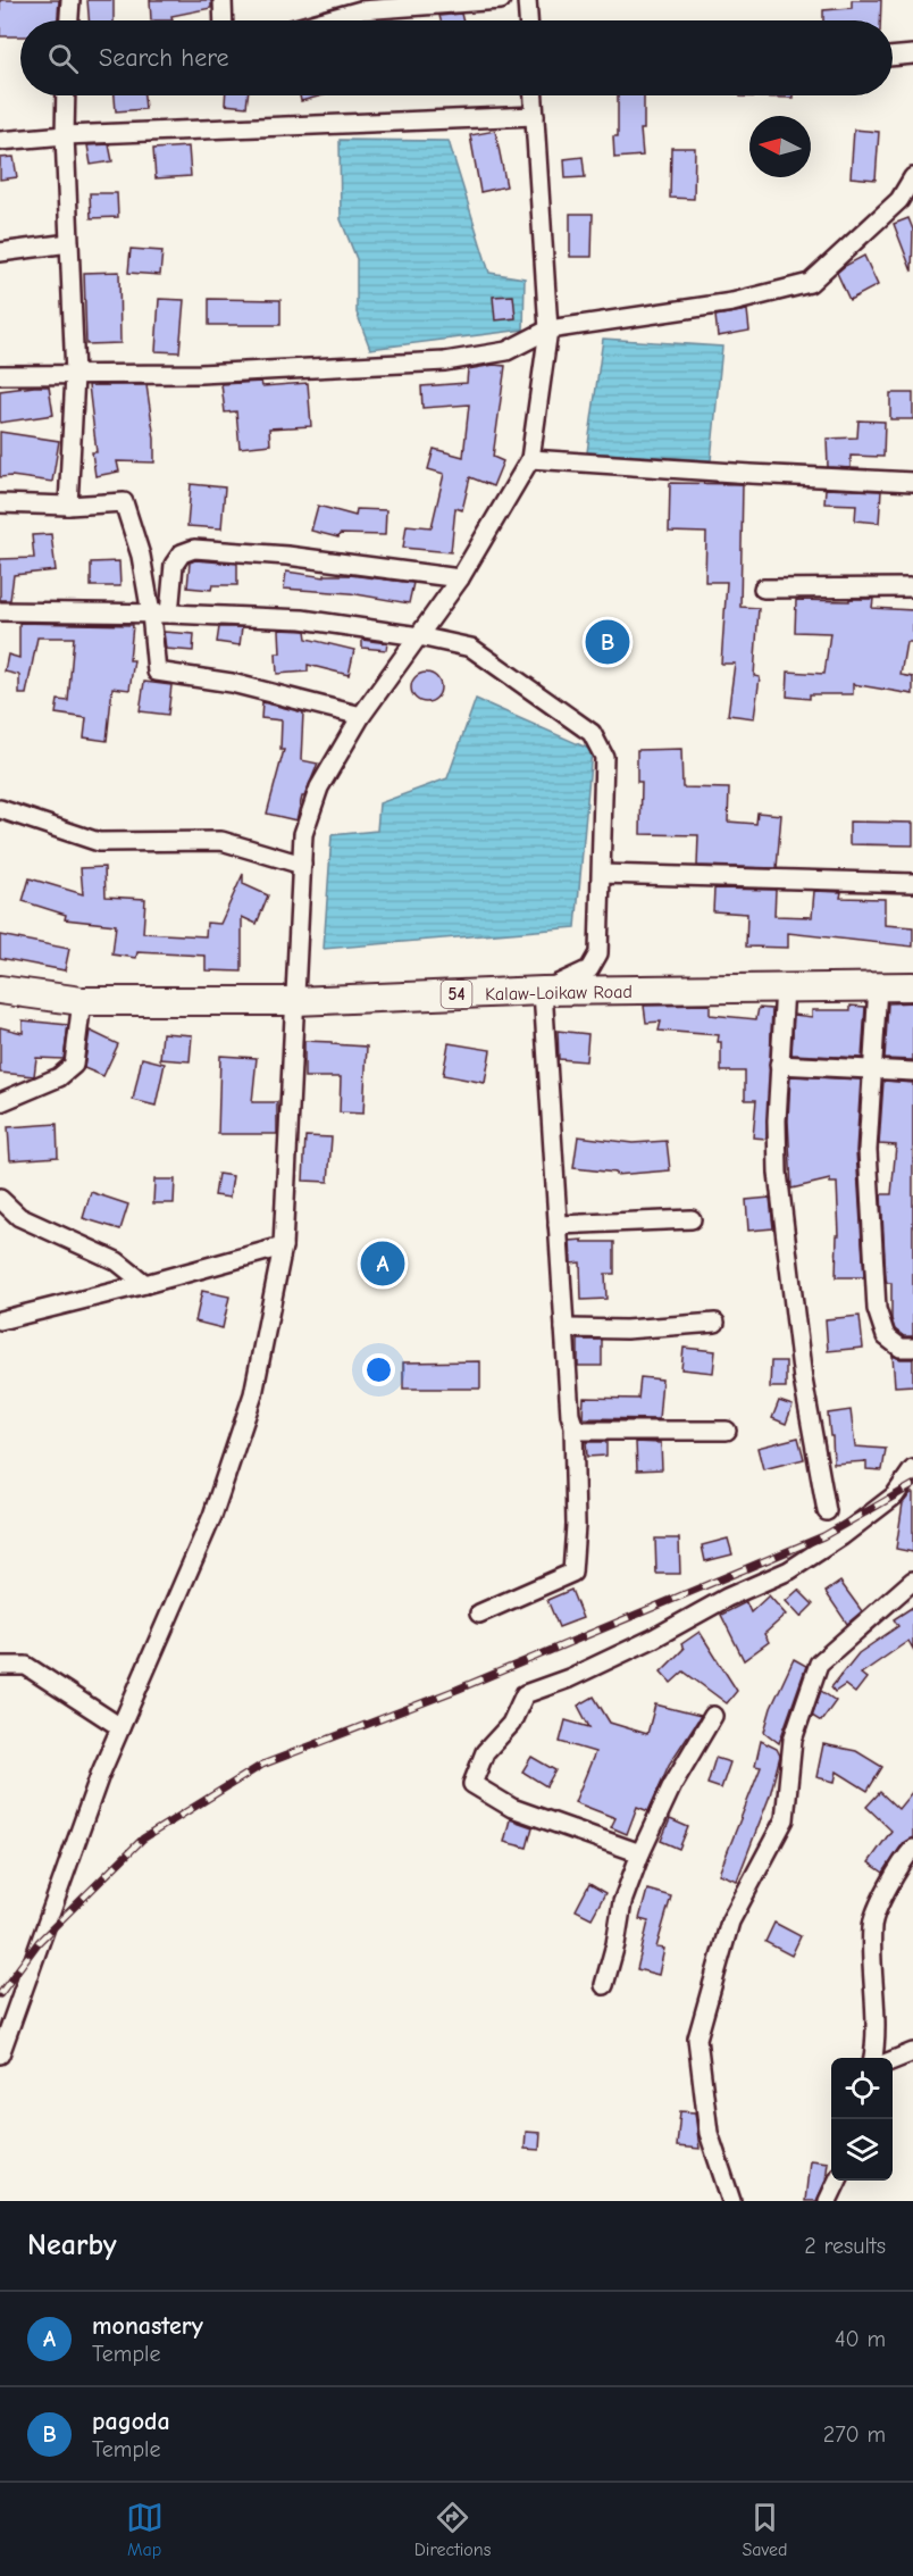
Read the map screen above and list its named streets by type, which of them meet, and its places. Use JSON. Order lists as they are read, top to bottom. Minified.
{"streets":{"main road":["Kalaw-Loikaw Road","54"]},"north":"left","page":{"search":"Search here","pins":["B","A"],"heading":["Nearby","2 results"],"list":[{"mark":"A","name":"monastery","note":"Temple","value":"40 m"},{"mark":"B","name":"pagoda","note":"Temple","value":"270 m"}],"nav":["Map","Directions","Saved"]}}
